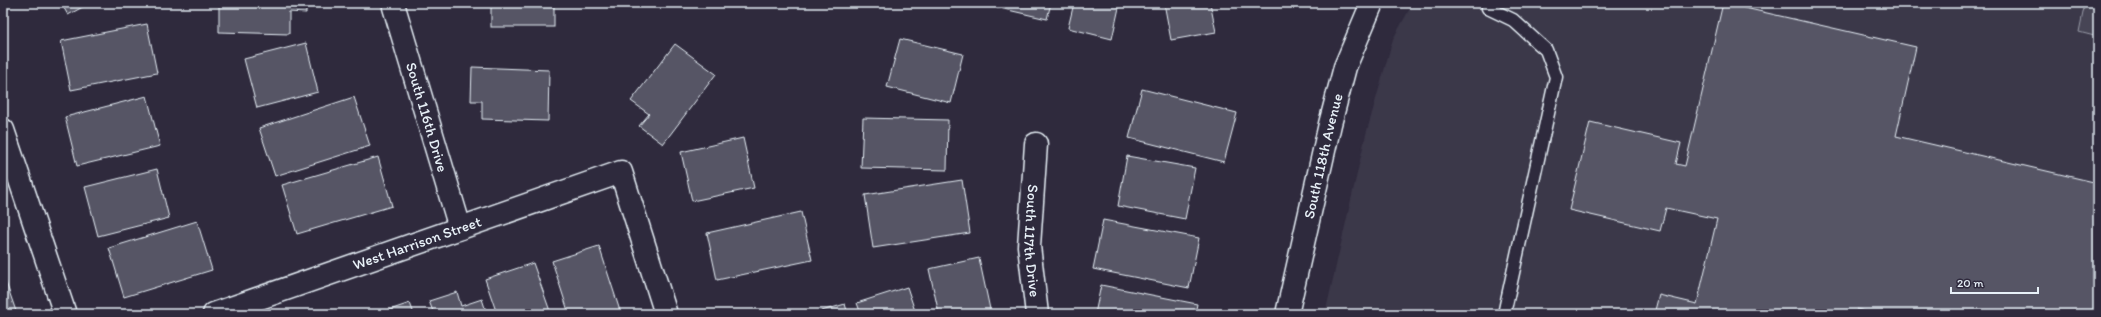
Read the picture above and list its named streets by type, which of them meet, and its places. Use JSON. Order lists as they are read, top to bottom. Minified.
{"streets":{"street":["South 116th Drive","South 118th Avenue","South 117th Drive","West Harrison Street"]},"crossings":[["South 116th Drive","West Harrison Street"]],"scale_bar":"20 m"}
